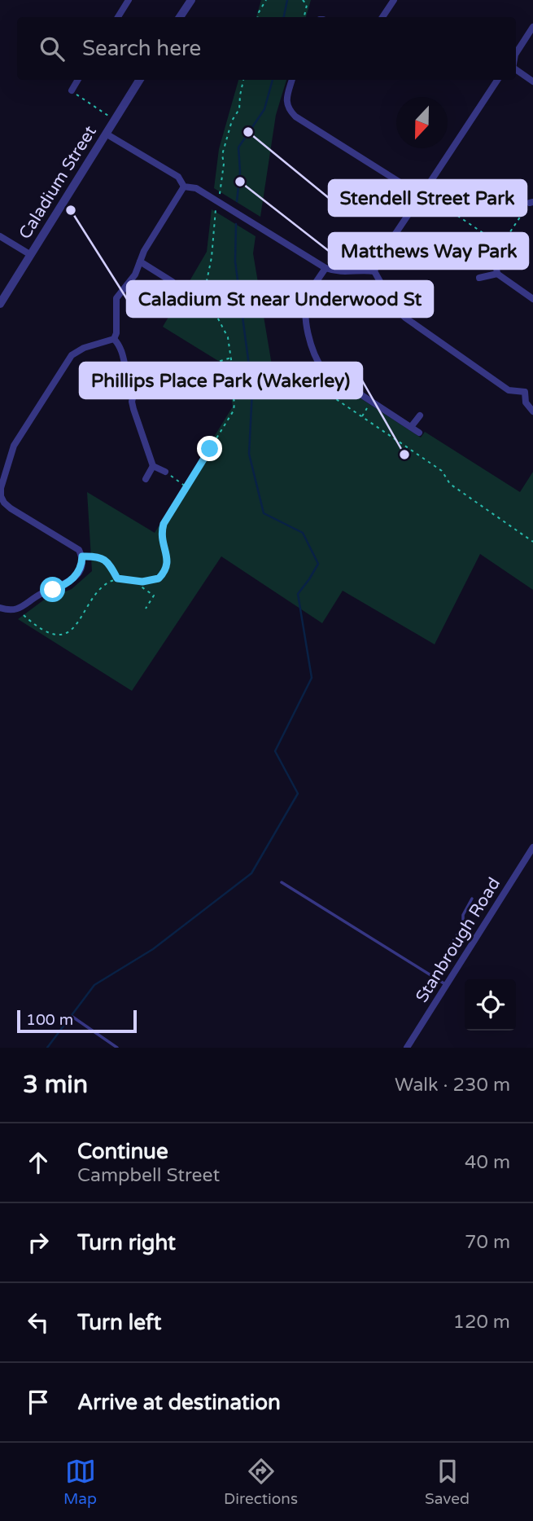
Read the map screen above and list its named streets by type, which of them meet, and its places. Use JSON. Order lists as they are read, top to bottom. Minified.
{"streets":{"street":["Caladium Street","Stanbrough Road"]},"places":["Stendell Street Park","Matthews Way Park","Caladium St near Underwood St","Phillips Place Park (Wakerley)"],"scale_bar":"100 m","north":"bottom","page":{"search":"Search here","scale":"100 m","heading":["3 min","Walk · 230 m"],"list":[["Continue","Campbell Street","40 m"],["Turn right","70 m"],["Turn left","120 m"],"Arrive at destination"],"nav":["Map","Directions","Saved"]}}
